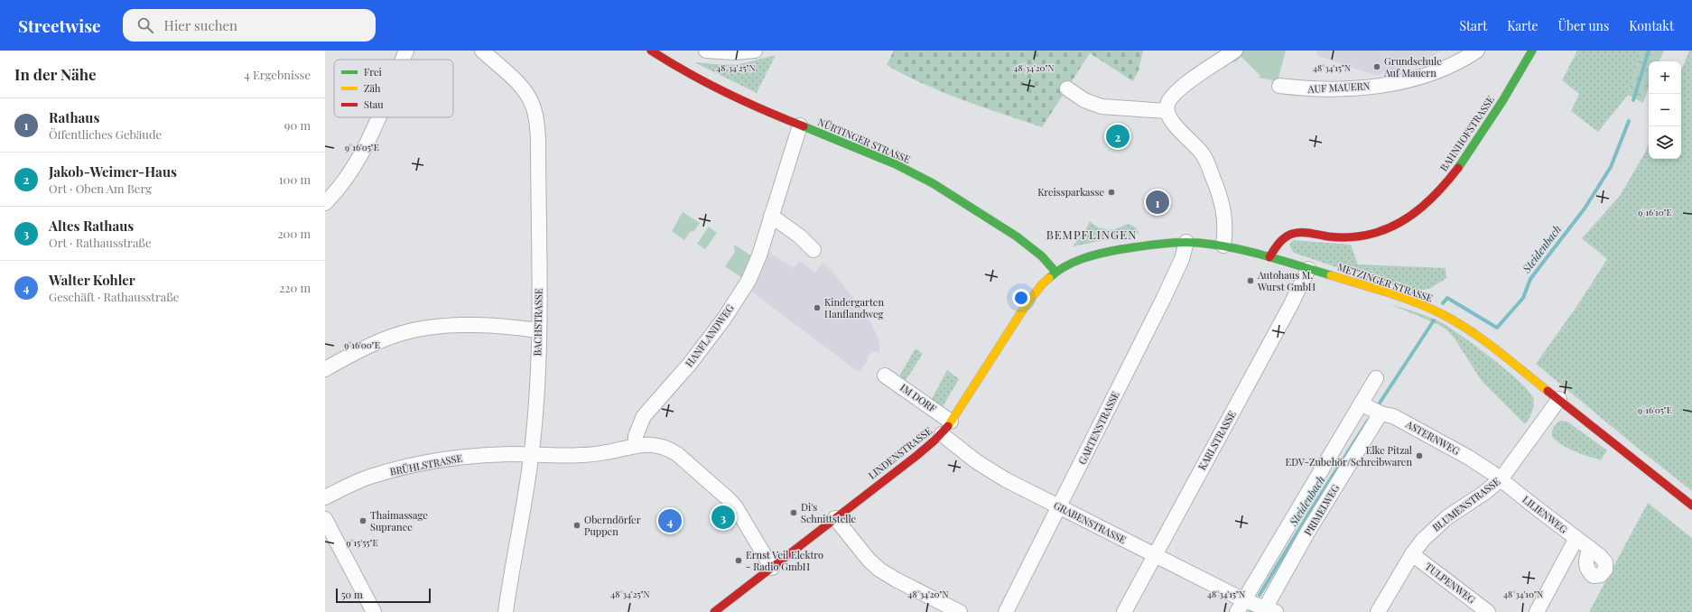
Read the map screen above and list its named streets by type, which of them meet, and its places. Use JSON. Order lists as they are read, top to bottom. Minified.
{"streets":{"street":["AUF MAUERN","BAHNHOFSTRASSE","NÜRTINGER STRASSE","METZINGER STRASSE","BACHSTRASSE","HANFLANDWEG","IM DORF","GARTENSTRASSE","ASTERNWEG","KARLSTRASSE","LINDENSTRASSE","BRÜHLSTRASSE","BLUMENSTRASSE","PRIMELWEG","LILIENWEG","GRABENSTRASSE","TULPENWEG"]},"crossings":[["BAHNHOFSTRASSE","METZINGER STRASSE"],["NÜRTINGER STRASSE","METZINGER STRASSE"],["NÜRTINGER STRASSE","HANFLANDWEG"],["NÜRTINGER STRASSE","LINDENSTRASSE"],["METZINGER STRASSE","GARTENSTRASSE"],["METZINGER STRASSE","KARLSTRASSE"],["METZINGER STRASSE","LINDENSTRASSE"],["METZINGER STRASSE","BLUMENSTRASSE"],["BACHSTRASSE","BRÜHLSTRASSE"],["HANFLANDWEG","BRÜHLSTRASSE"],["IM DORF","LINDENSTRASSE"],["GARTENSTRASSE","GRABENSTRASSE"],["ASTERNWEG","BLUMENSTRASSE"],["ASTERNWEG","PRIMELWEG"],["ASTERNWEG","LILIENWEG"],["KARLSTRASSE","GRABENSTRASSE"],["LINDENSTRASSE","BRÜHLSTRASSE"],["LINDENSTRASSE","GRABENSTRASSE"],["BLUMENSTRASSE","LILIENWEG"],["BLUMENSTRASSE","TULPENWEG"],["PRIMELWEG","GRABENSTRASSE"]],"districts":["BEMPFLINGEN"],"water":["Steidenbach"],"places":["Grundschule Auf Mauern","Kreissparkasse","Autohaus M. Wurst GmbH","Kindergarten Hanflandweg","Elke Pitzal EDV-Zubehör/Schreibwaren","Di's Schnittstelle","Thaimassage Supranee","Oberndörfer Puppen","Ernst Veil Elektro - Radio GmbH"],"legend":["Frei","Zäh","Stau"],"scale_bar":"50 m","page":{"header":"Streetwise","search":"Hier suchen","nav":["Start","Karte","Über uns","Kontakt"],"heading":["In der Nähe","4 Ergebnisse"],"map_buttons":["+","−"],"list":[{"mark":"1","name":"Rathaus","note":"Öffentliches Gebäude","value":"90 m"},{"mark":"2","name":"Jakob-Weimer-Haus","note":"Ort · Oben Am Berg","value":"100 m"},{"mark":"3","name":"Altes Rathaus","note":"Ort · Rathausstraße","value":"200 m"},{"mark":"4","name":"Walter Kohler","note":"Geschäft · Rathausstraße","value":"220 m"}],"pins":["2","1","3","4"],"scale":"50 m"},"coordinates":["48°34'25\"N","48°34'20\"N","48°34'15\"N","9°16'05\"E","9°16'10\"E","9°16'00\"E","9°15'55\"E","48°34'10\"N"]}
